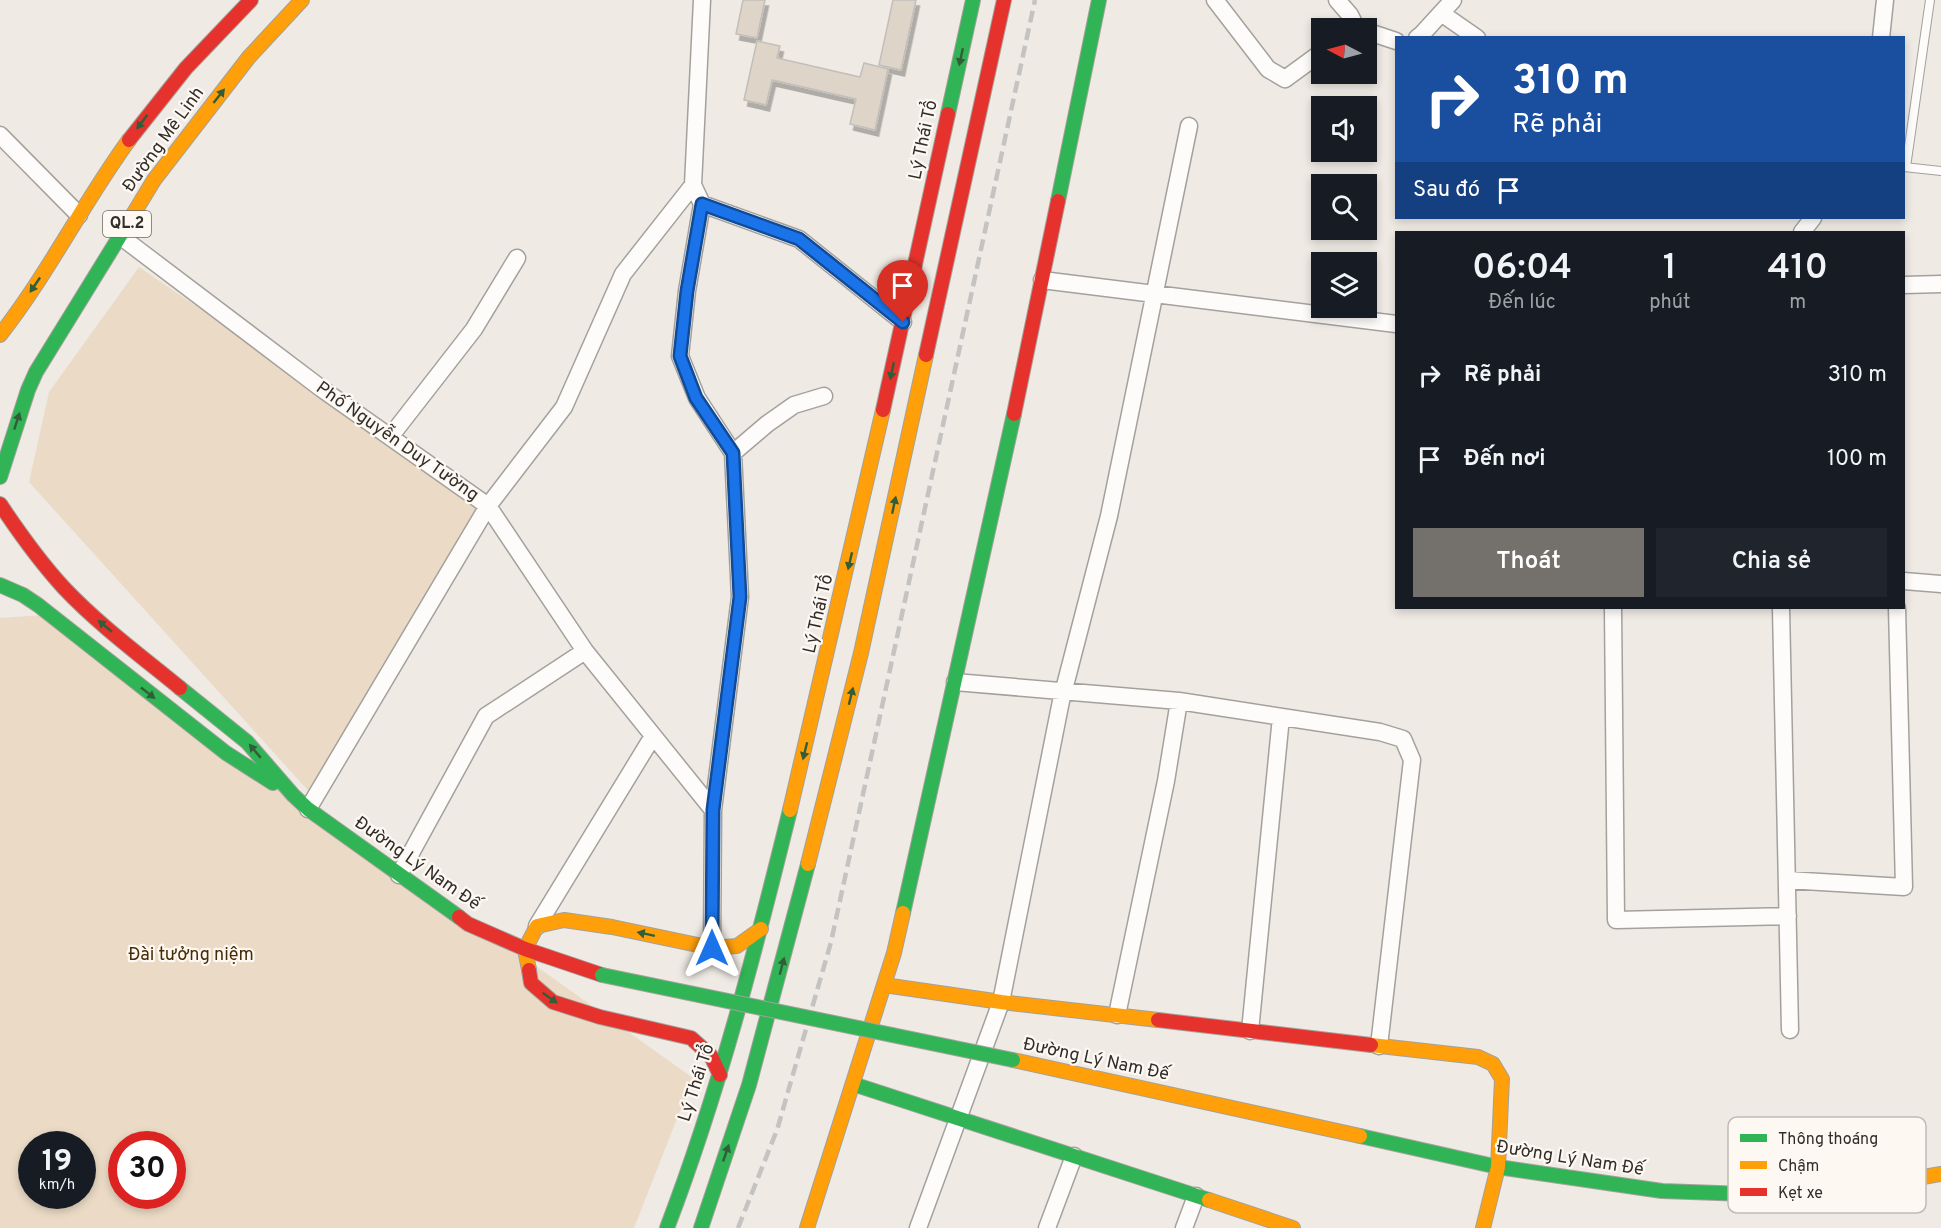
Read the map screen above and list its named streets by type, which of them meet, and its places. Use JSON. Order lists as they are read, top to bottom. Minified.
{"streets":{"street":["Đường Mê Linh","Lý Thái Tổ","QL.2","Phố Nguyễn Duy Tường","Đường Lý Nam Đế"]},"crossings":[["Đường Mê Linh","Phố Nguyễn Duy Tường"]],"parks":["Đài tưởng niệm"],"legend":["Thông thoáng","Chậm","Kẹt xe"],"north":"left","page":{"turn":["310 m","Rẽ phải"],"then":"Sau đó","eta":["06:04","Đến lúc","1","phút","410","m"],"list":[{"name":"Rẽ phải","value":"310 m"},{"name":"Đến nơi","value":"100 m"}],"buttons":["Thoát","Chia sẻ"],"speed":"19 km/h","limit":"30"}}
